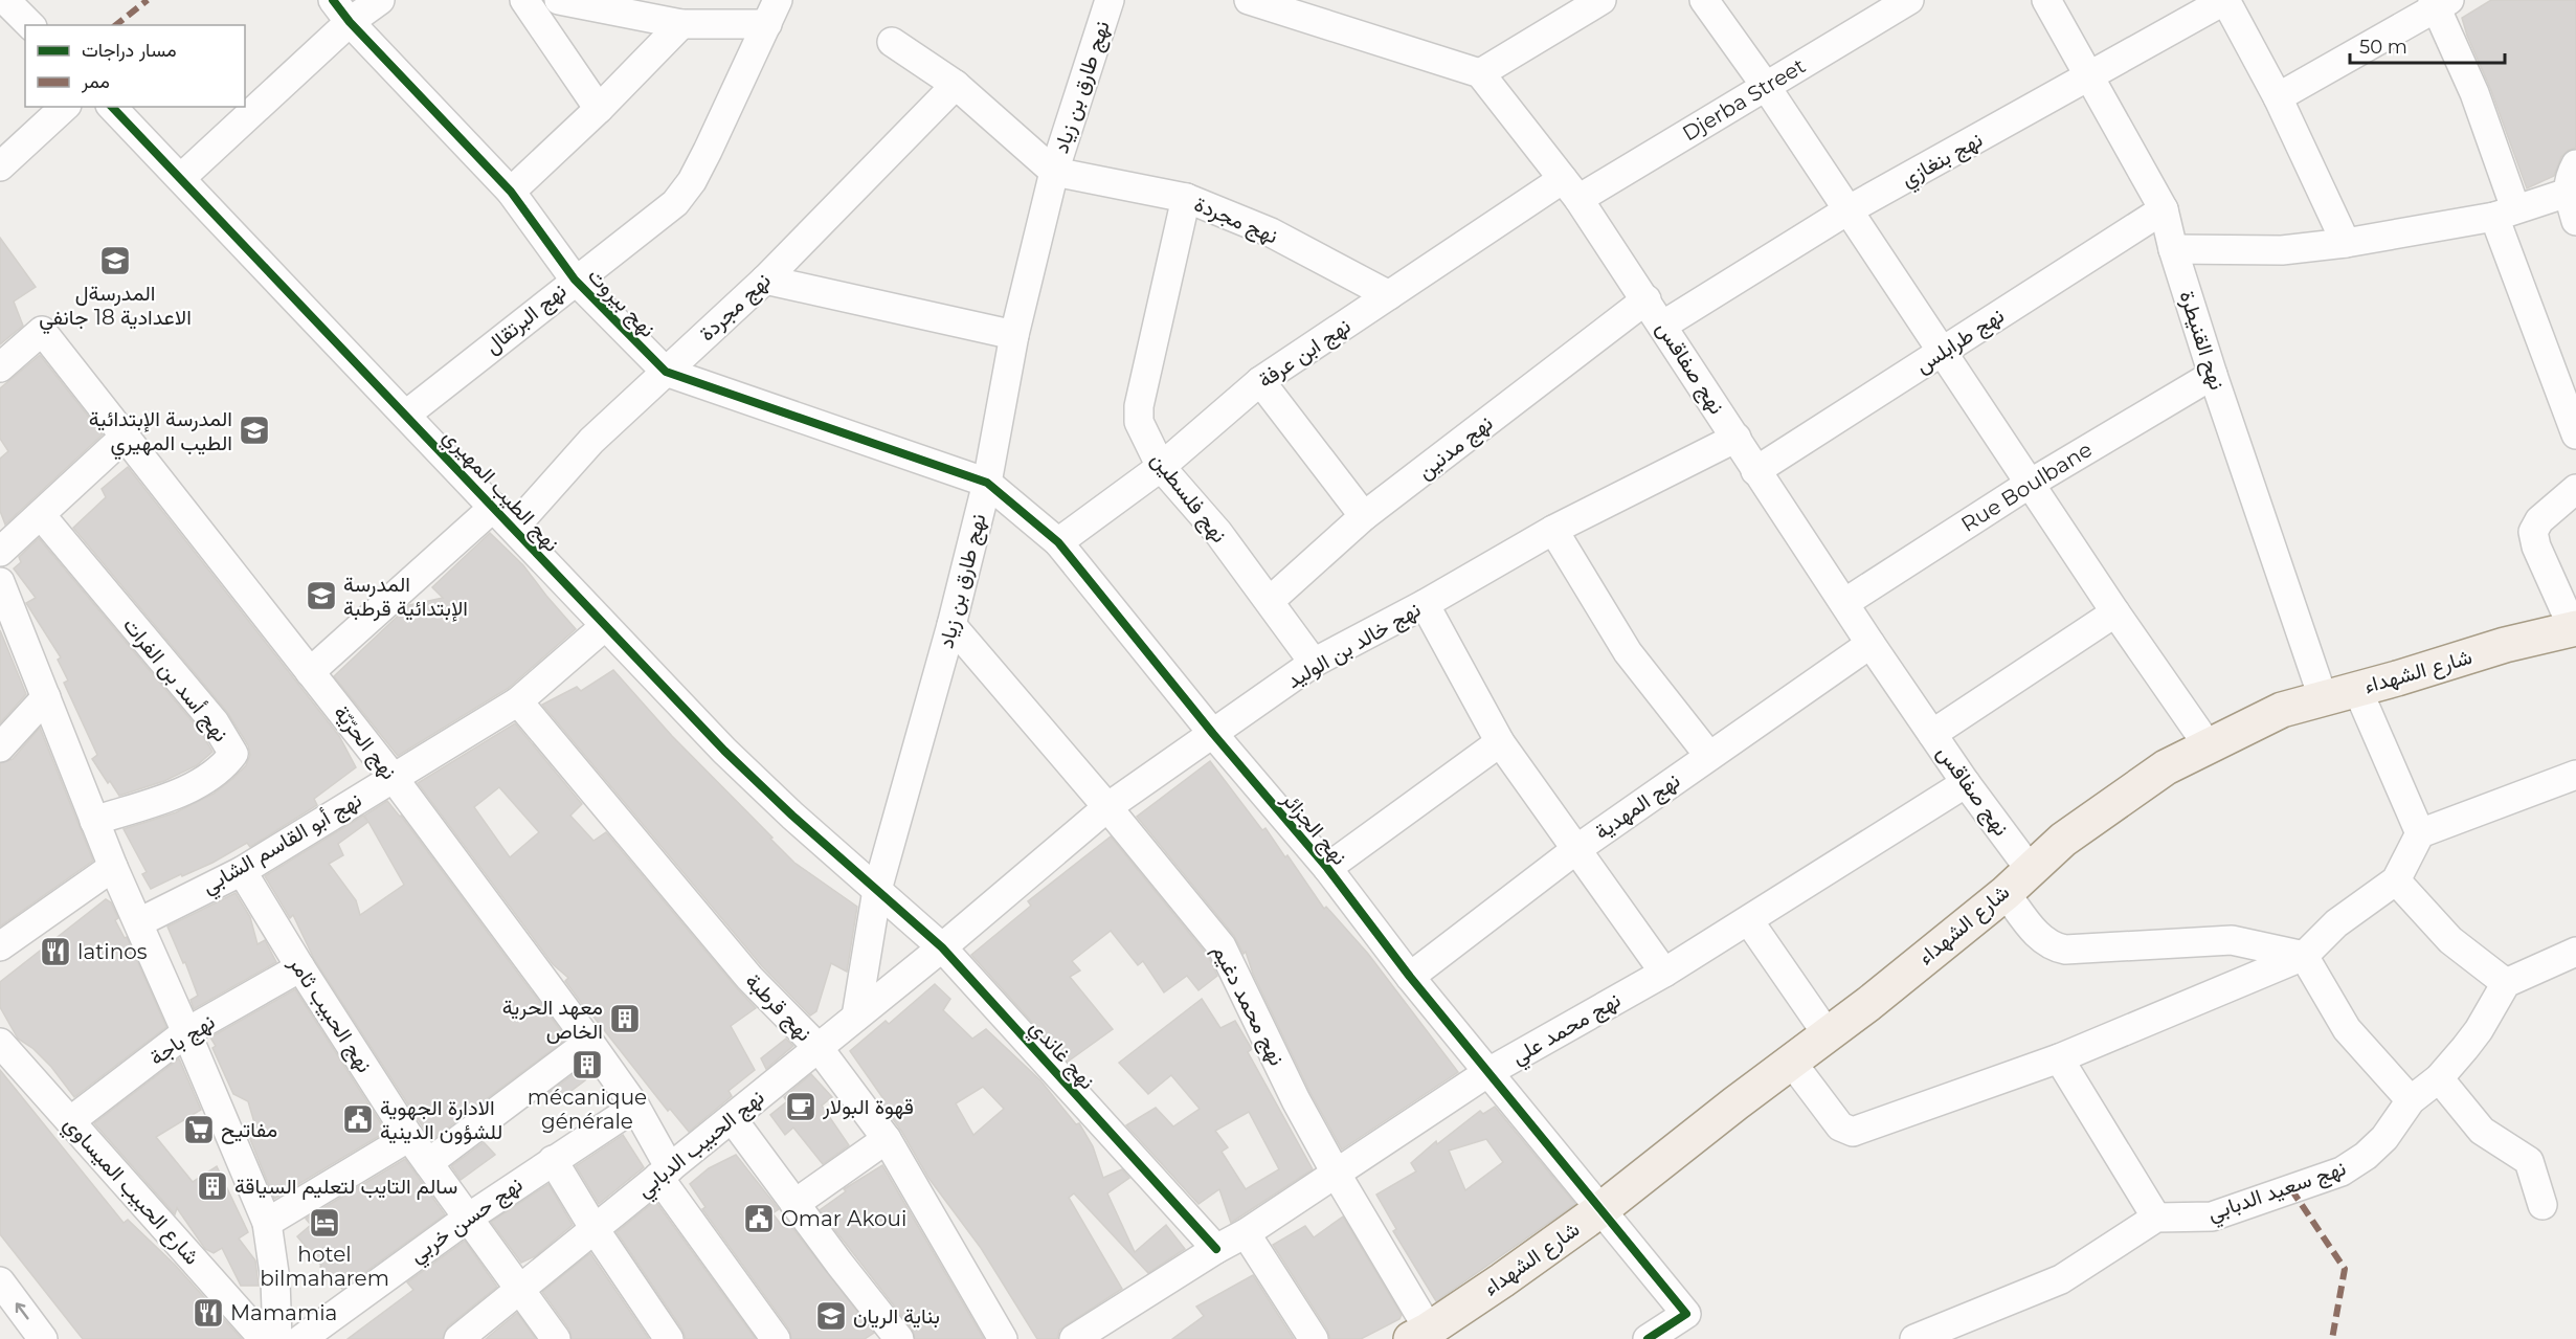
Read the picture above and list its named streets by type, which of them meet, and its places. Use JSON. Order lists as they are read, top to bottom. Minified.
{"streets":{"main road":["شارع الشهداء"],"street":["نهج طارق بن زياد","Djerba Street","نهج بنغازي","نهج مجردة","نهج بيروت","نهج البرتقال","نهج طرابلس","نهح القنيطرة","نهج ابن عرفة","نهج صفاقس","نهج مدنين","Rue Boulbane","نهج الطيب المهيري","نهج فلسطين","نهج خالد بن الوليد","نهج أسد بن الفرات","نهج الحرّيّة","نهج المهدية","نهج الجزائر","نهج أبو القاسم الشابي","نهج محمد دغيم","نهج قرطبة","نهج الحبيب ثامر","نهج محمد علي","نهج باجة","نهج غاندي","نهج الحبيب الدبابي","شارع الحبيب الميساوي","نهج سعيد الدبابي","نهج حسن خربي"]},"crossings":[["نهج طارق بن زياد","نهج مجردة"],["نهج طارق بن زياد","نهج بيروت"],["نهج طارق بن زياد","نهج الطيب المهيري"],["نهج طارق بن زياد","نهج الجزائر"],["نهج طارق بن زياد","نهج محمد دغيم"],["نهج طارق بن زياد","نهج غاندي"],["نهج طارق بن زياد","نهج الحبيب الدبابي"],["Djerba Street","نهج ابن عرفة"],["Djerba Street","نهج صفاقس"],["نهج بنغازي","نهح القنيطرة"],["نهج بنغازي","نهج صفاقس"],["نهج مجردة","نهج بيروت"],["نهج مجردة","نهج ابن عرفة"],["نهج مجردة","نهج الطيب المهيري"],["نهج مجردة","نهج فلسطين"],["نهج بيروت","نهج البرتقال"],["نهج بيروت","نهج الجزائر"],["نهج البرتقال","نهج الطيب المهيري"],["نهج طرابلس","نهح القنيطرة"],["نهج طرابلس","نهج صفاقس"],["نهح القنيطرة","Rue Boulbane"],["نهح القنيطرة","شارع الشهداء"],["نهج ابن عرفة","نهج صفاقس"],["نهج ابن عرفة","نهج فلسطين"],["نهج ابن عرفة","نهج الجزائر"],["نهج صفاقس","نهج مدنين"],["نهج صفاقس","Rue Boulbane"],["نهج صفاقس","نهج خالد بن الوليد"],["نهج صفاقس","شارع الشهداء"],["نهج صفاقس","نهج المهدية"],["نهج صفاقس","نهج محمد علي"],["نهج مدنين","نهج فلسطين"],["نهج الطيب المهيري","نهج أبو القاسم الشابي"],["نهج الطيب المهيري","نهج غاندي"],["نهج فلسطين","نهج خالد بن الوليد"],["نهج خالد بن الوليد","نهج الجزائر"],["نهج خالد بن الوليد","نهج محمد دغيم"],["نهج خالد بن الوليد","نهج غاندي"],["نهج خالد بن الوليد","نهج الحبيب الدبابي"],["شارع الشهداء","نهج الجزائر"],["شارع الشهداء","نهج محمد دغيم"],["نهج الحرّيّة","نهج أبو القاسم الشابي"],["نهج الحرّيّة","نهج الحبيب الدبابي"],["نهج الحرّيّة","نهج حسن خربي"],["نهج المهدية","نهج الجزائر"],["نهج الجزائر","نهج محمد علي"],["نهج أبو القاسم الشابي","نهج قرطبة"],["نهج أبو القاسم الشابي","نهج الحبيب ثامر"],["نهج محمد دغيم","نهج محمد علي"],["نهج قرطبة","نهج الحبيب الدبابي"],["نهج الحبيب ثامر","نهج باجة"],["نهج الحبيب ثامر","نهج الحبيب الدبابي"],["نهج الحبيب ثامر","نهج حسن خربي"],["نهج محمد علي","نهج غاندي"],["نهج باجة","شارع الحبيب الميساوي"],["نهج غاندي","نهج الحبيب الدبابي"]],"places":{"school or university":["المدرسةل الاعدادية 18 جانفي","المدرسة الإبتدائية الطيب المهيري","المدرسة الإبتدائية قرطبة","بناية الريان"],"restaurant":["latinos","Mamamia"],"building":["معهد الحرية الخاص","mécanique générale","سالم التايب لتعليم السياقة"],"cafe":["قهوة البولار"],"public building":["الادارة الجهوية للشؤون الدينية","Omar Akoui"],"supermarket":["مفاتيح"],"hotel":["hotel bilmaharem"]},"legend":["مسار دراجات","ممر"],"scale_bar":"50 m"}
